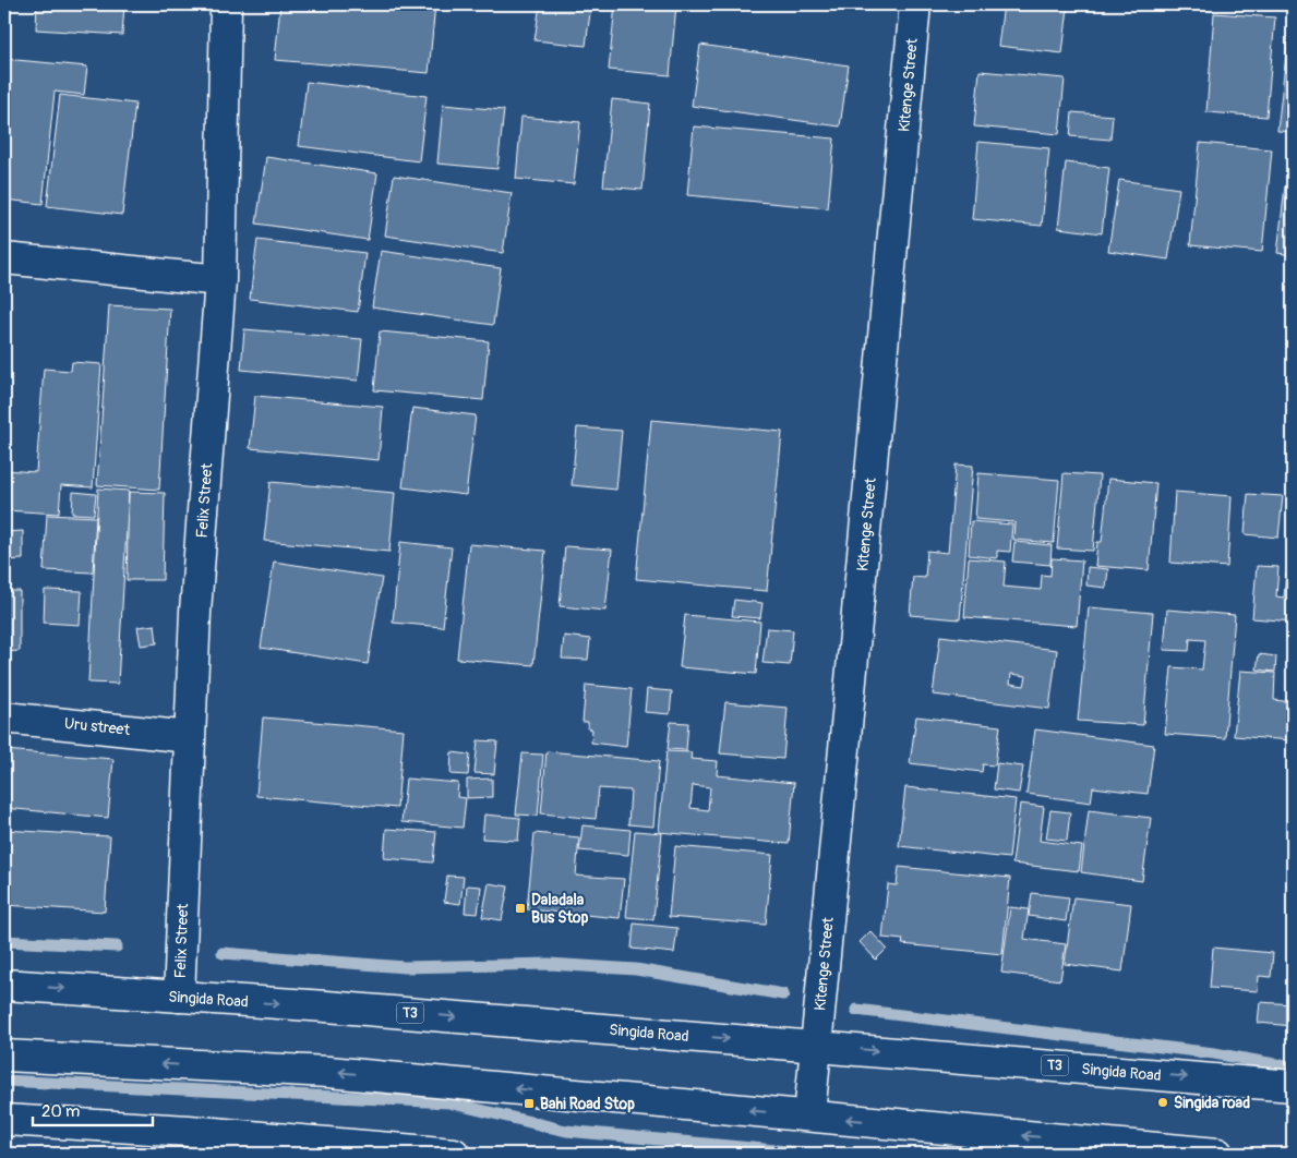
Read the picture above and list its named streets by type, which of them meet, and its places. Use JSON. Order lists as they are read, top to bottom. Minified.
{"streets":{"main road":["Kitenge Street","Felix Street","Uru street","Singida Road","T3"]},"crossings":[["Kitenge Street","Singida Road"],["Felix Street","Uru street"],["Felix Street","Singida Road"]],"places":{"transit":["Daladala Bus Stop","Bahi Road Stop"],"other":["Singida road"]},"scale_bar":"20 m"}
